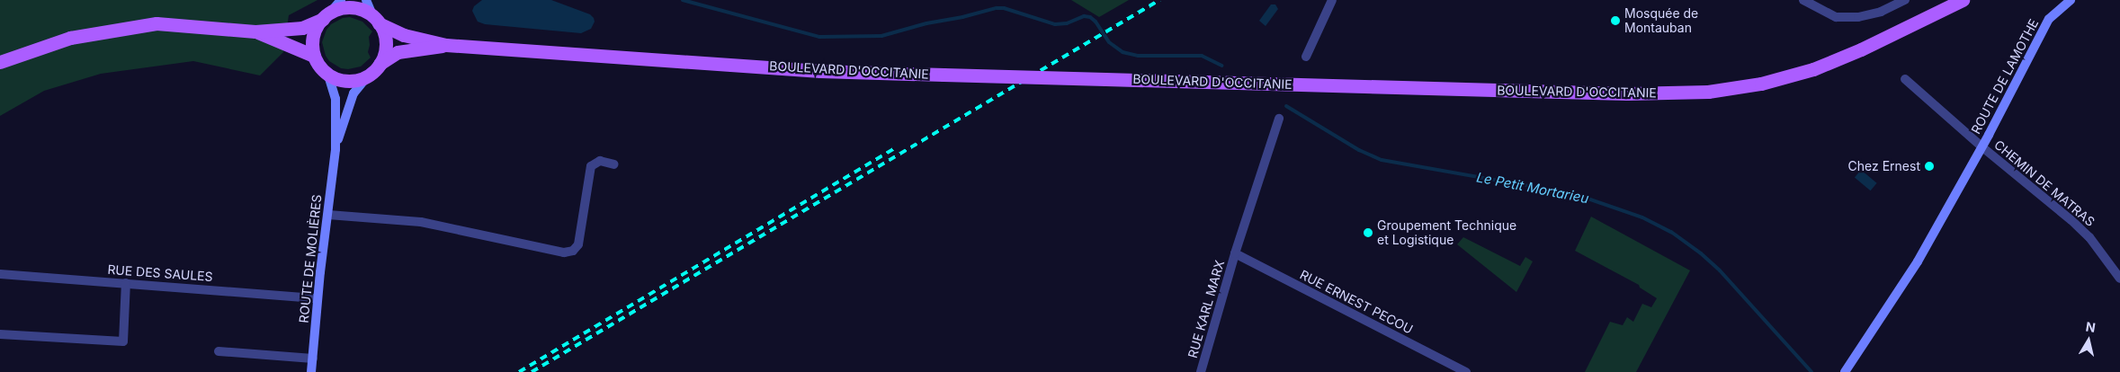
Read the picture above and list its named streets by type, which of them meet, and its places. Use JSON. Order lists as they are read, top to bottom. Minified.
{"streets":{"main road":["BOULEVARD D'OCCITANIE"],"street":["ROUTE DE LAMOTHE","CHEMIN DE MATRAS","ROUTE DE MOLIÈRES","RUE DES SAULES","RUE ERNEST PECOU","RUE KARL MARX"]},"crossings":[["BOULEVARD D'OCCITANIE","ROUTE DE MOLIÈRES"],["ROUTE DE LAMOTHE","CHEMIN DE MATRAS"],["ROUTE DE MOLIÈRES","RUE DES SAULES"],["RUE ERNEST PECOU","RUE KARL MARX"]],"water":["Le Petit Mortarieu"],"places":["Mosquée de Montauban","Chez Ernest","Groupement Technique et Logistique"],"north":"top"}
